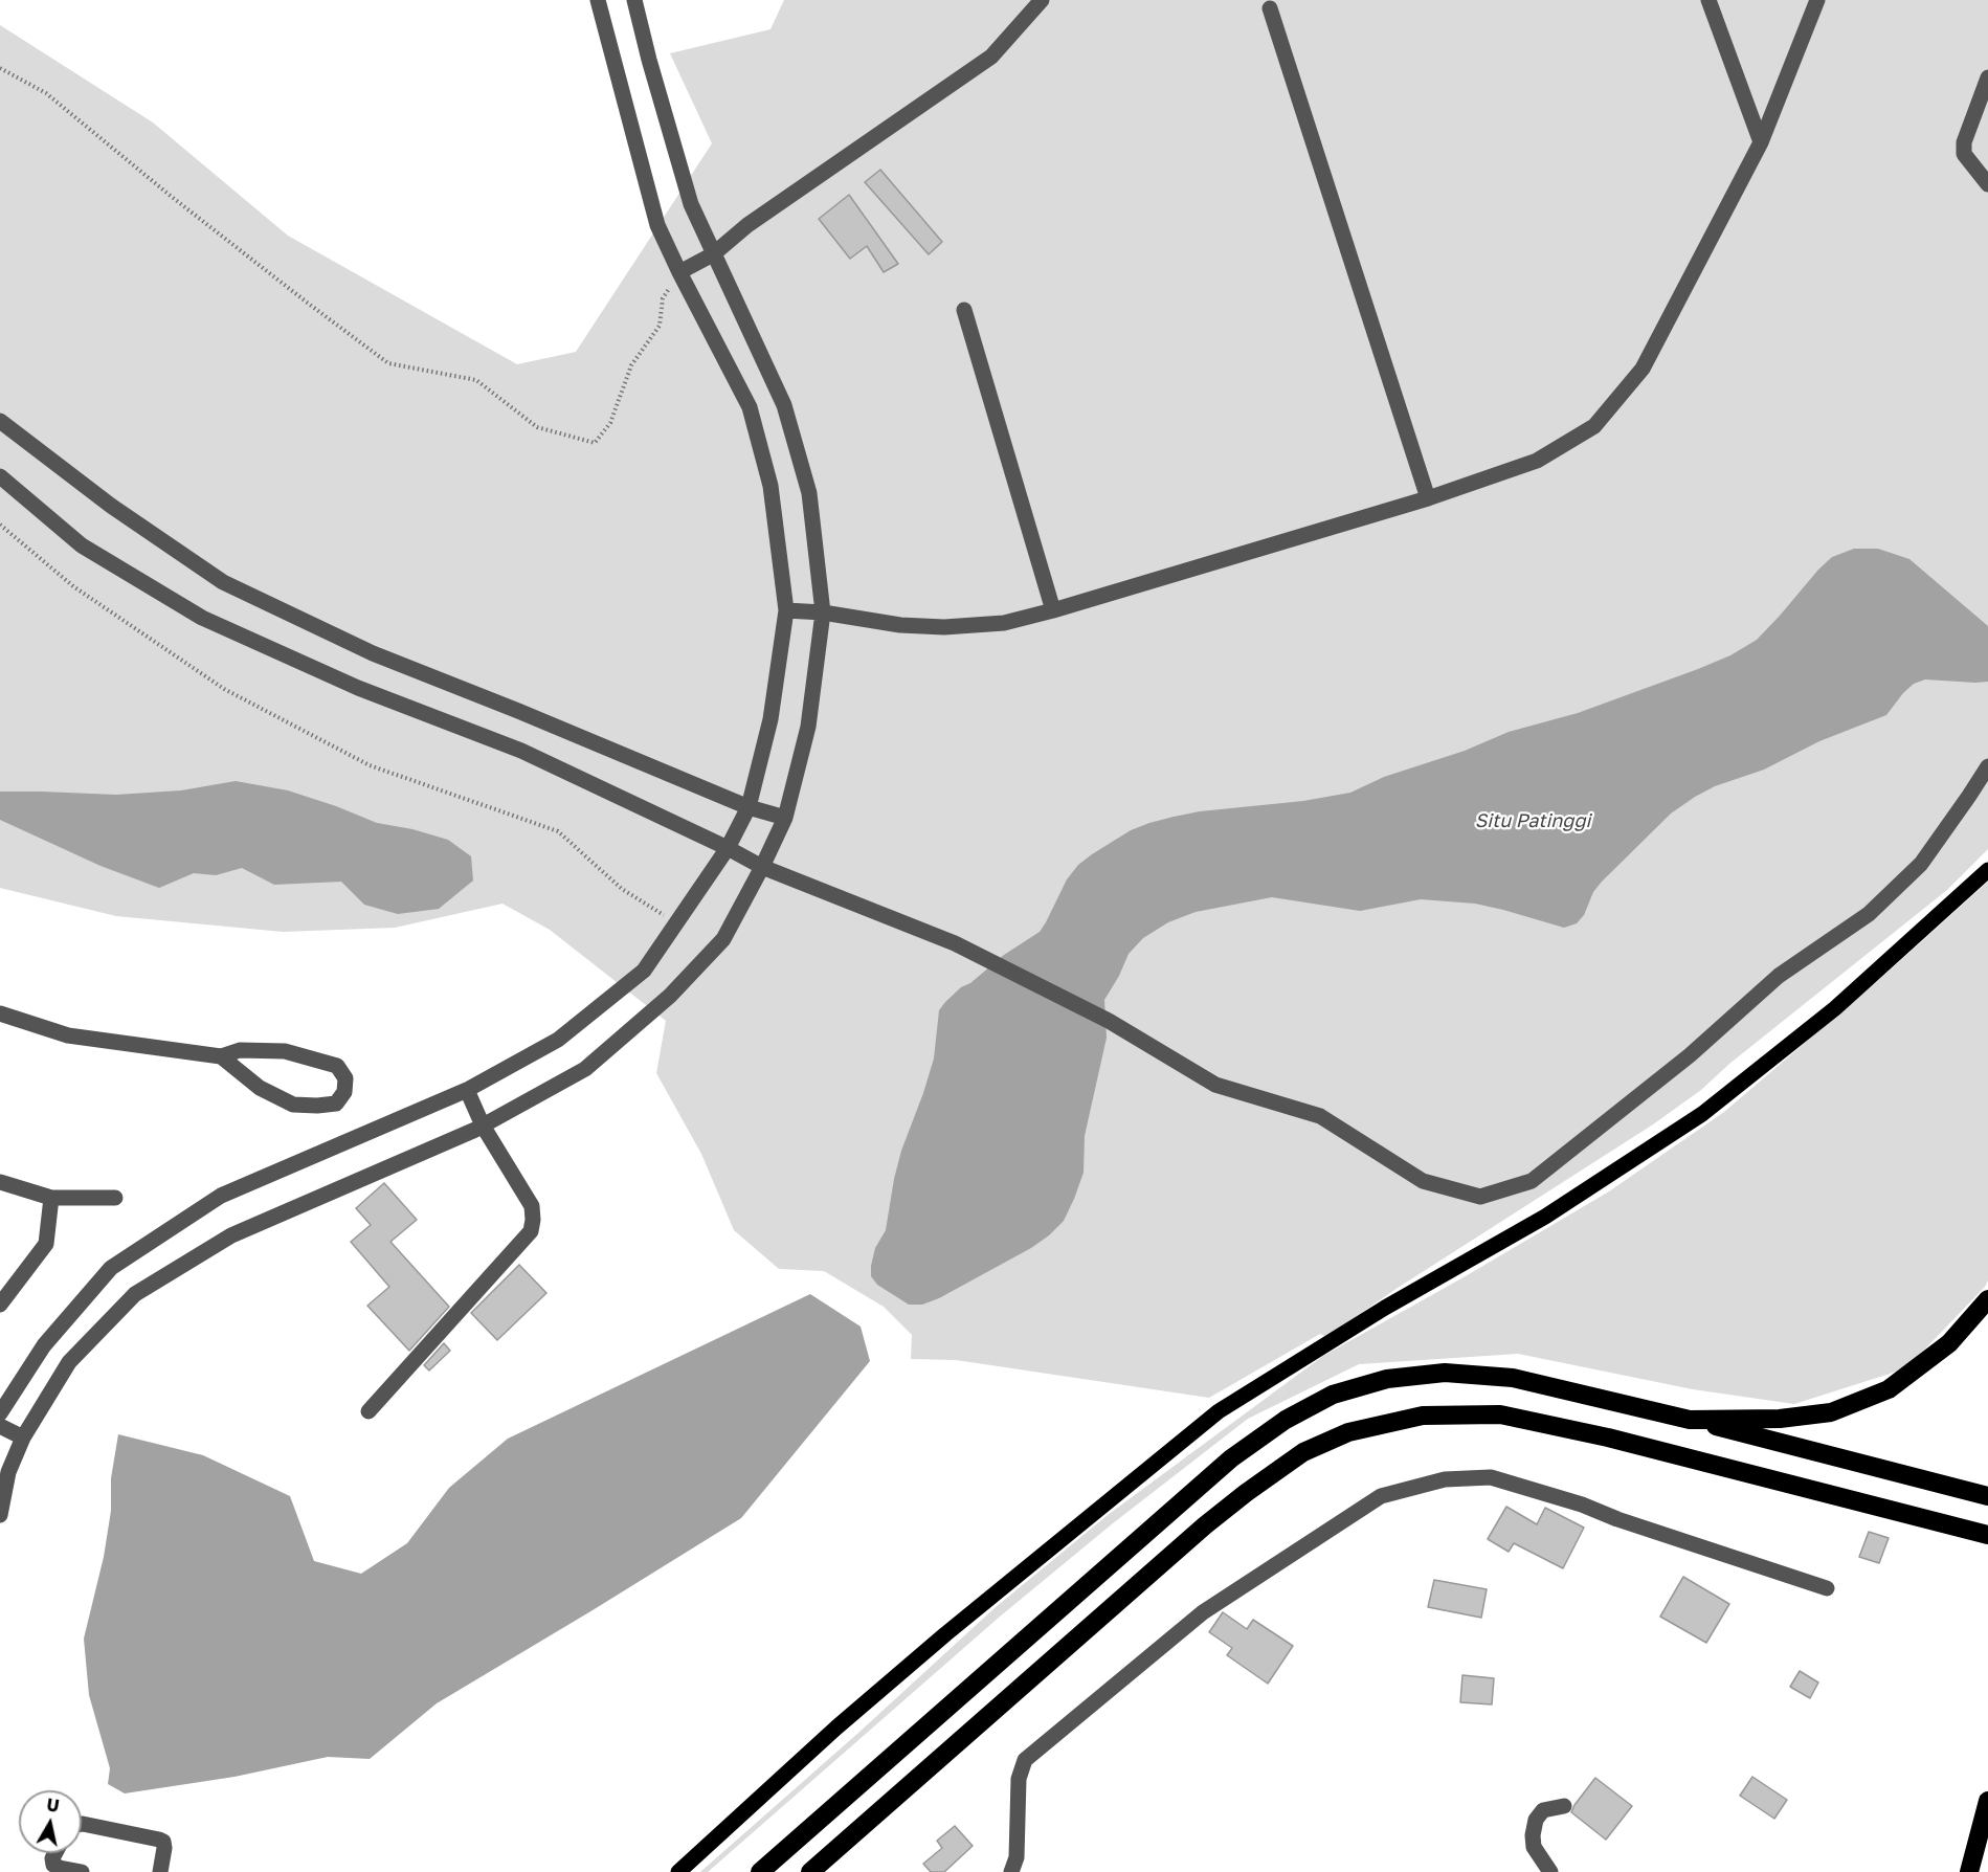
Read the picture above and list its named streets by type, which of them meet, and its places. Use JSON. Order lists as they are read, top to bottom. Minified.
{"water":["Situ Patinggi"],"north":"top"}
